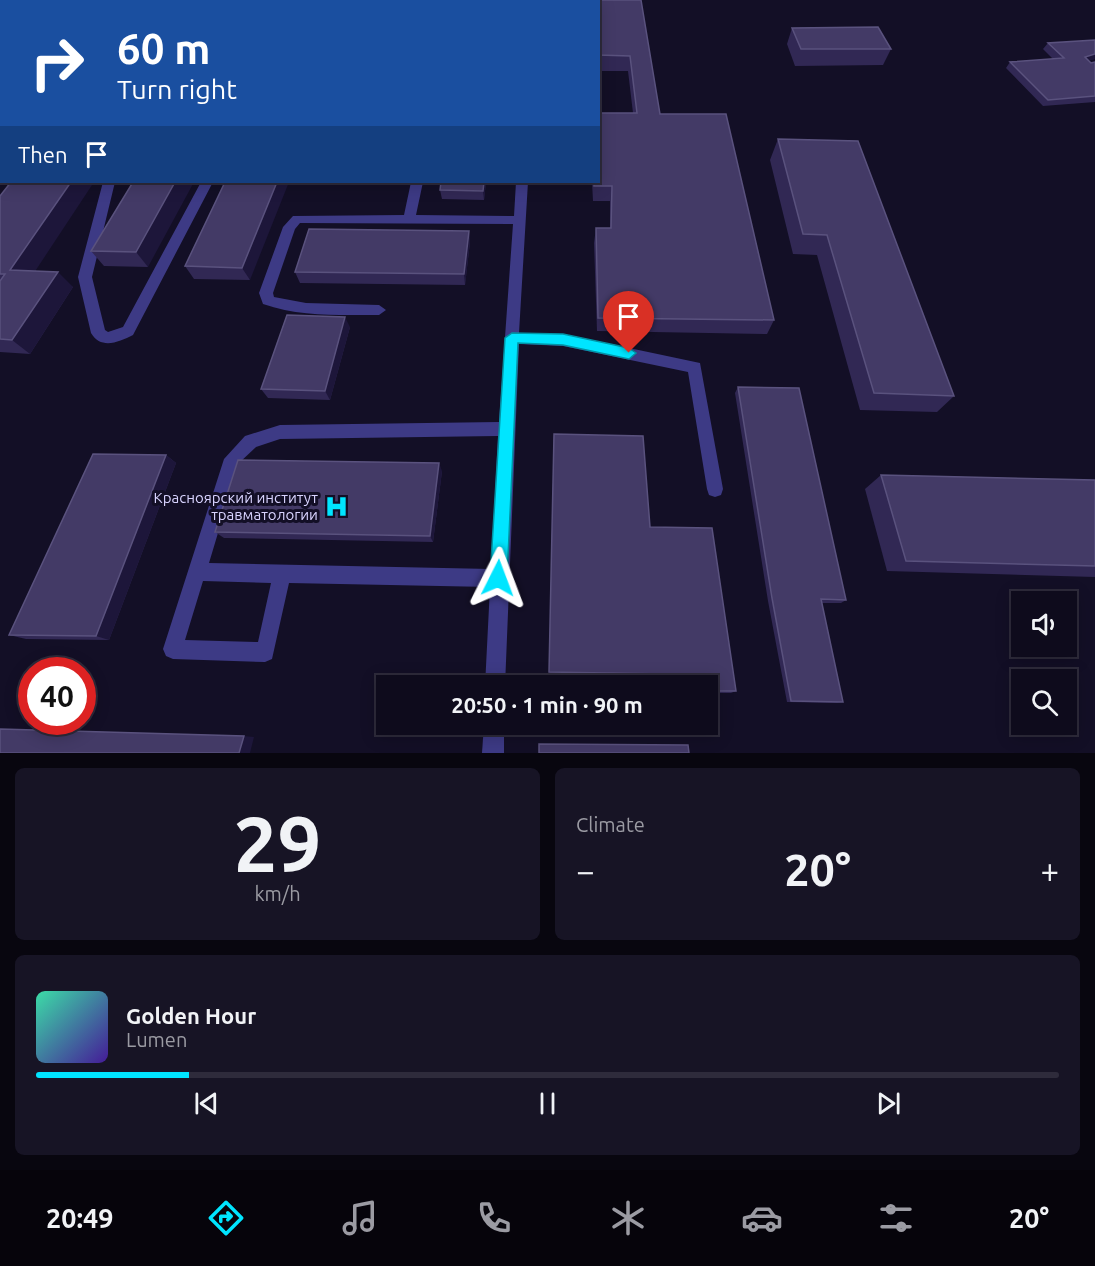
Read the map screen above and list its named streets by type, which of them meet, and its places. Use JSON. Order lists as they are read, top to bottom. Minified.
{"places":{"hospital":["Красноярский институт травматологии"]},"page":{"turn":["60 m","Turn right"],"then":"Then","limit":"40","trip":"20:50 · 1 min · 90 m","tile":[["29","km/h"],"Climate"],"heat":["−","20°","+"],"song":["Golden Hour","Lumen"],"tabs":["20:49","20°"]}}
